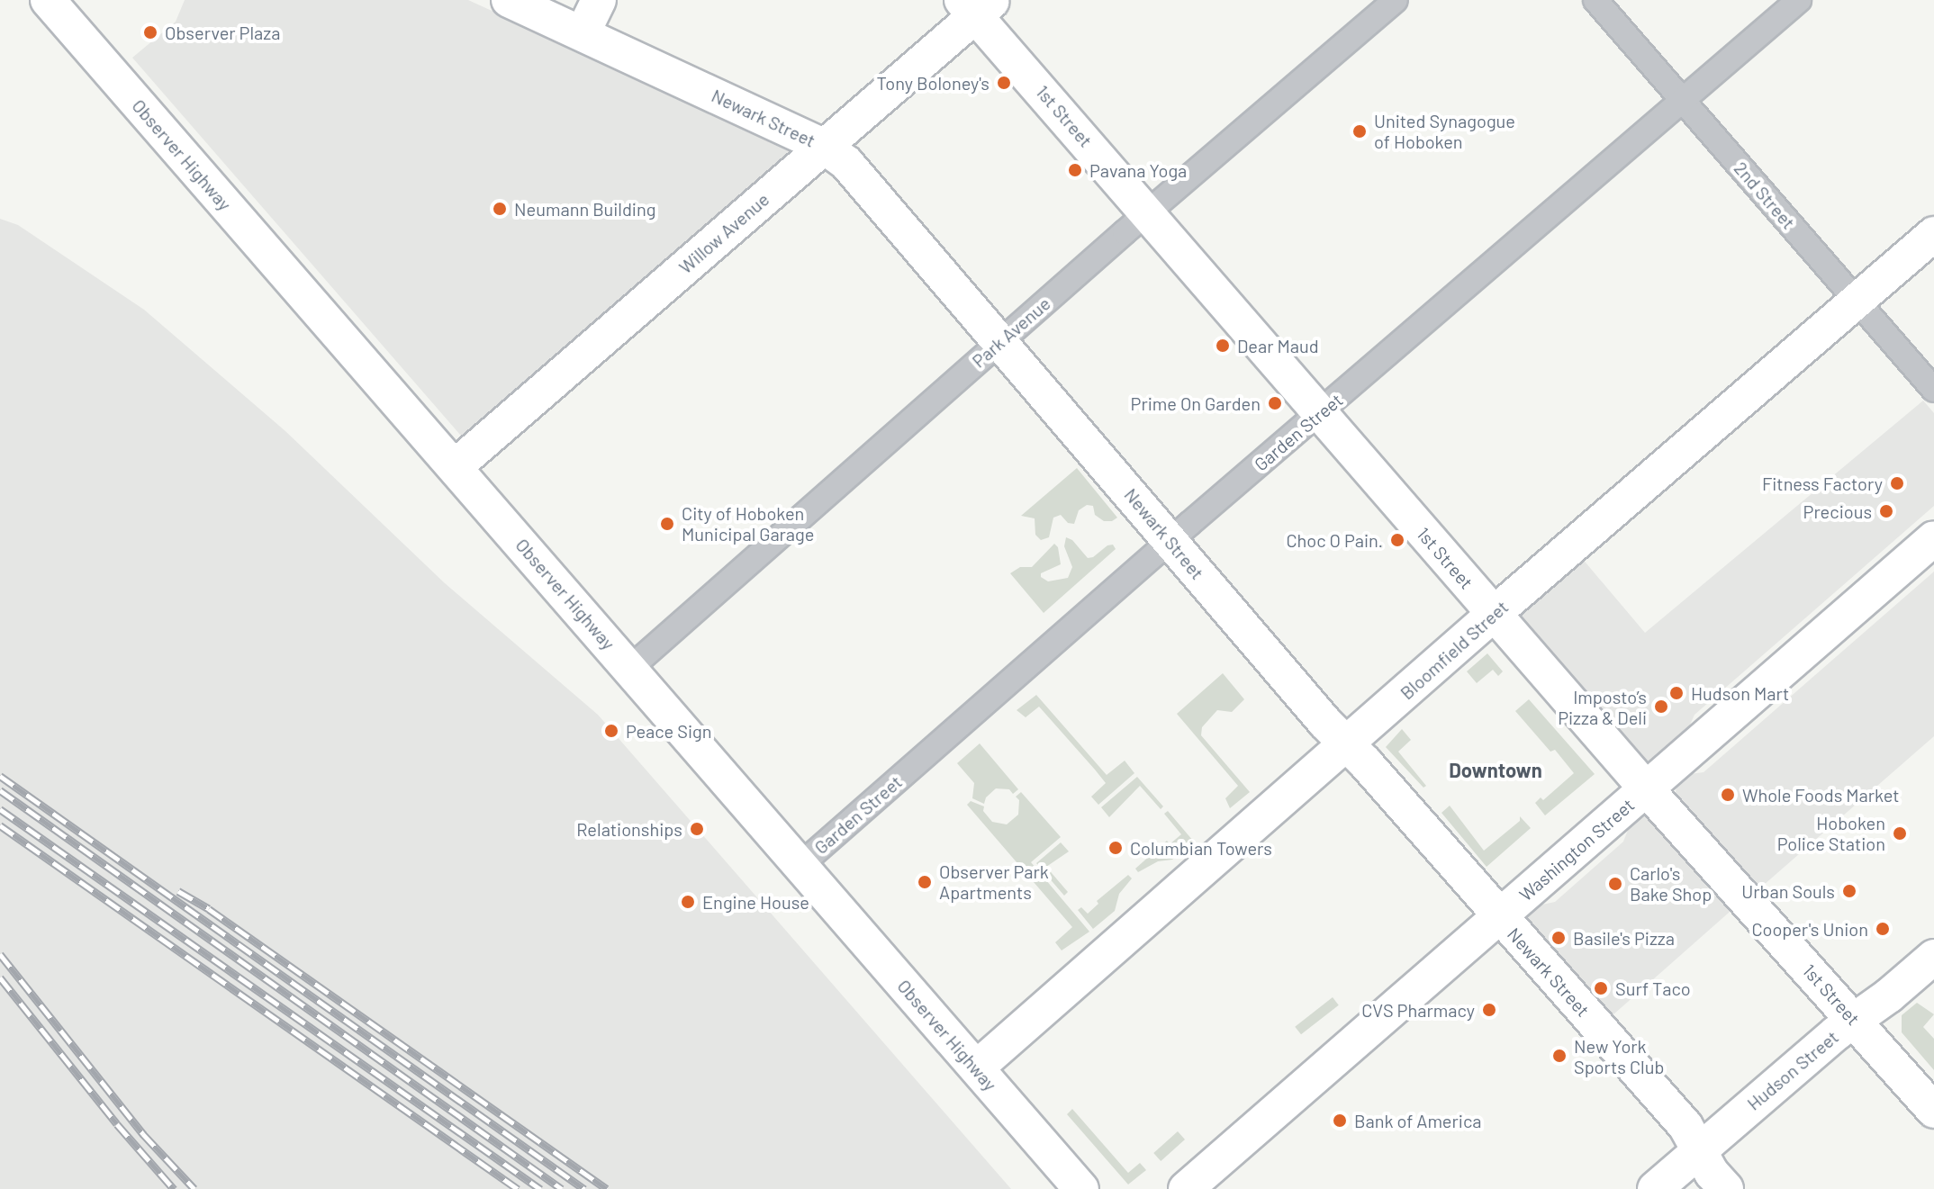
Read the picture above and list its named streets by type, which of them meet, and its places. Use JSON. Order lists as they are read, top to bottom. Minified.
{"streets":{"main road":["1st Street","Newark Street","Observer Highway","Willow Avenue","Bloomfield Street","Washington Street","Hudson Street"],"street":["2nd Street","Park Avenue","Garden Street"]},"crossings":[["1st Street","Willow Avenue"],["1st Street","Park Avenue"],["1st Street","Garden Street"],["1st Street","Bloomfield Street"],["1st Street","Washington Street"],["1st Street","Hudson Street"],["Newark Street","Willow Avenue"],["Newark Street","Park Avenue"],["Newark Street","Garden Street"],["Newark Street","Bloomfield Street"],["Newark Street","Washington Street"],["Newark Street","Hudson Street"],["Observer Highway","Willow Avenue"],["Observer Highway","Park Avenue"],["Observer Highway","Garden Street"],["Observer Highway","Bloomfield Street"],["2nd Street","Garden Street"],["2nd Street","Bloomfield Street"]],"districts":["Downtown"],"places":["Observer Plaza","Tony Boloney's","United Synagogue of Hoboken","Pavana Yoga","Neumann Building","Dear Maud","Prime On Garden","Fitness Factory","Precious","City of Hoboken Municipal Garage","Choc O Pain.","Hudson Mart","Imposto’s Pizza & Deli","Peace Sign","Whole Foods Market","Relationships","Hoboken Police Station","Columbian Towers","Observer Park Apartments","Carlo's Bake Shop","Urban Souls","Engine House","Cooper's Union","Basile's Pizza","Surf Taco","CVS Pharmacy","New York Sports Club","Bank of America"]}
